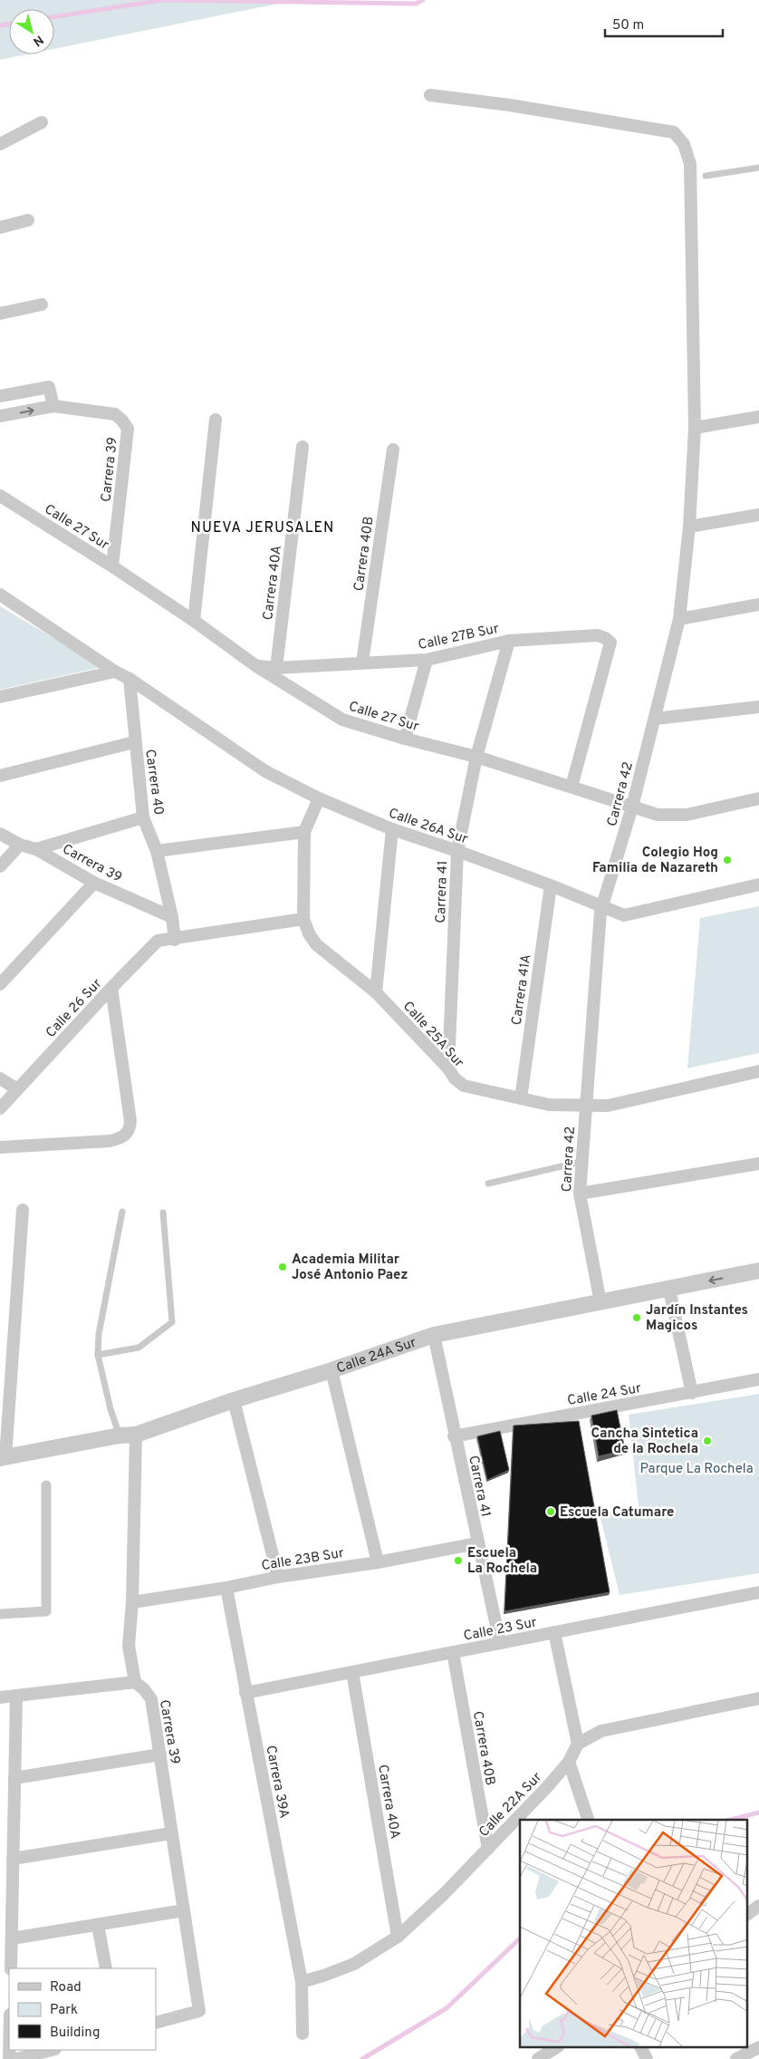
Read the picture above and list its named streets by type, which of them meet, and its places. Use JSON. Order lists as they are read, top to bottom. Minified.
{"streets":{"street":["Carrera 39","Calle 27 Sur","Carrera 40B","Carrera 40A","Calle 27B Sur","Carrera 40","Carrera 42","Calle 26A Sur","Carrera 41","Carrera 41A","Calle 26 Sur","Calle 25A Sur","Calle 24A Sur","Calle 24 Sur","Calle 23B Sur","Calle 23 Sur","Carrera 39A","Calle 22A Sur"]},"crossings":[["Carrera 39","Calle 27 Sur"],["Carrera 39","Carrera 40"],["Calle 27 Sur","Calle 27B Sur"],["Calle 27 Sur","Carrera 42"],["Calle 27 Sur","Carrera 41"],["Carrera 40B","Calle 27B Sur"],["Carrera 40B","Calle 23 Sur"],["Carrera 40B","Calle 22A Sur"],["Carrera 40A","Calle 27B Sur"],["Carrera 40A","Calle 23 Sur"],["Carrera 40A","Calle 22A Sur"],["Calle 27B Sur","Carrera 41"],["Carrera 40","Calle 26A Sur"],["Carrera 40","Calle 26 Sur"],["Carrera 42","Calle 26A Sur"],["Carrera 42","Calle 25A Sur"],["Carrera 42","Calle 24A Sur"],["Calle 26A Sur","Carrera 41"],["Calle 26A Sur","Carrera 41A"],["Carrera 41","Calle 25A Sur"],["Carrera 41","Calle 24A Sur"],["Carrera 41","Calle 24 Sur"],["Carrera 41","Calle 23B Sur"],["Carrera 41","Calle 23 Sur"],["Carrera 41A","Calle 25A Sur"],["Calle 23B Sur","Carrera 39A"],["Calle 23 Sur","Carrera 39A"],["Carrera 39A","Calle 22A Sur"]],"districts":["NUEVA JERUSALEN"],"parks":["Parque La Rochela"],"places":["Colegio Hog Familia de Nazareth","Academia Militar José Antonio Paez","Jardín Instantes Magicos","Cancha Sintetica de la Rochela","Escuela Catumare","Escuela La Rochela"],"legend":["Road","Park","Building"],"scale_bar":"50 m","north":"bottom right"}
